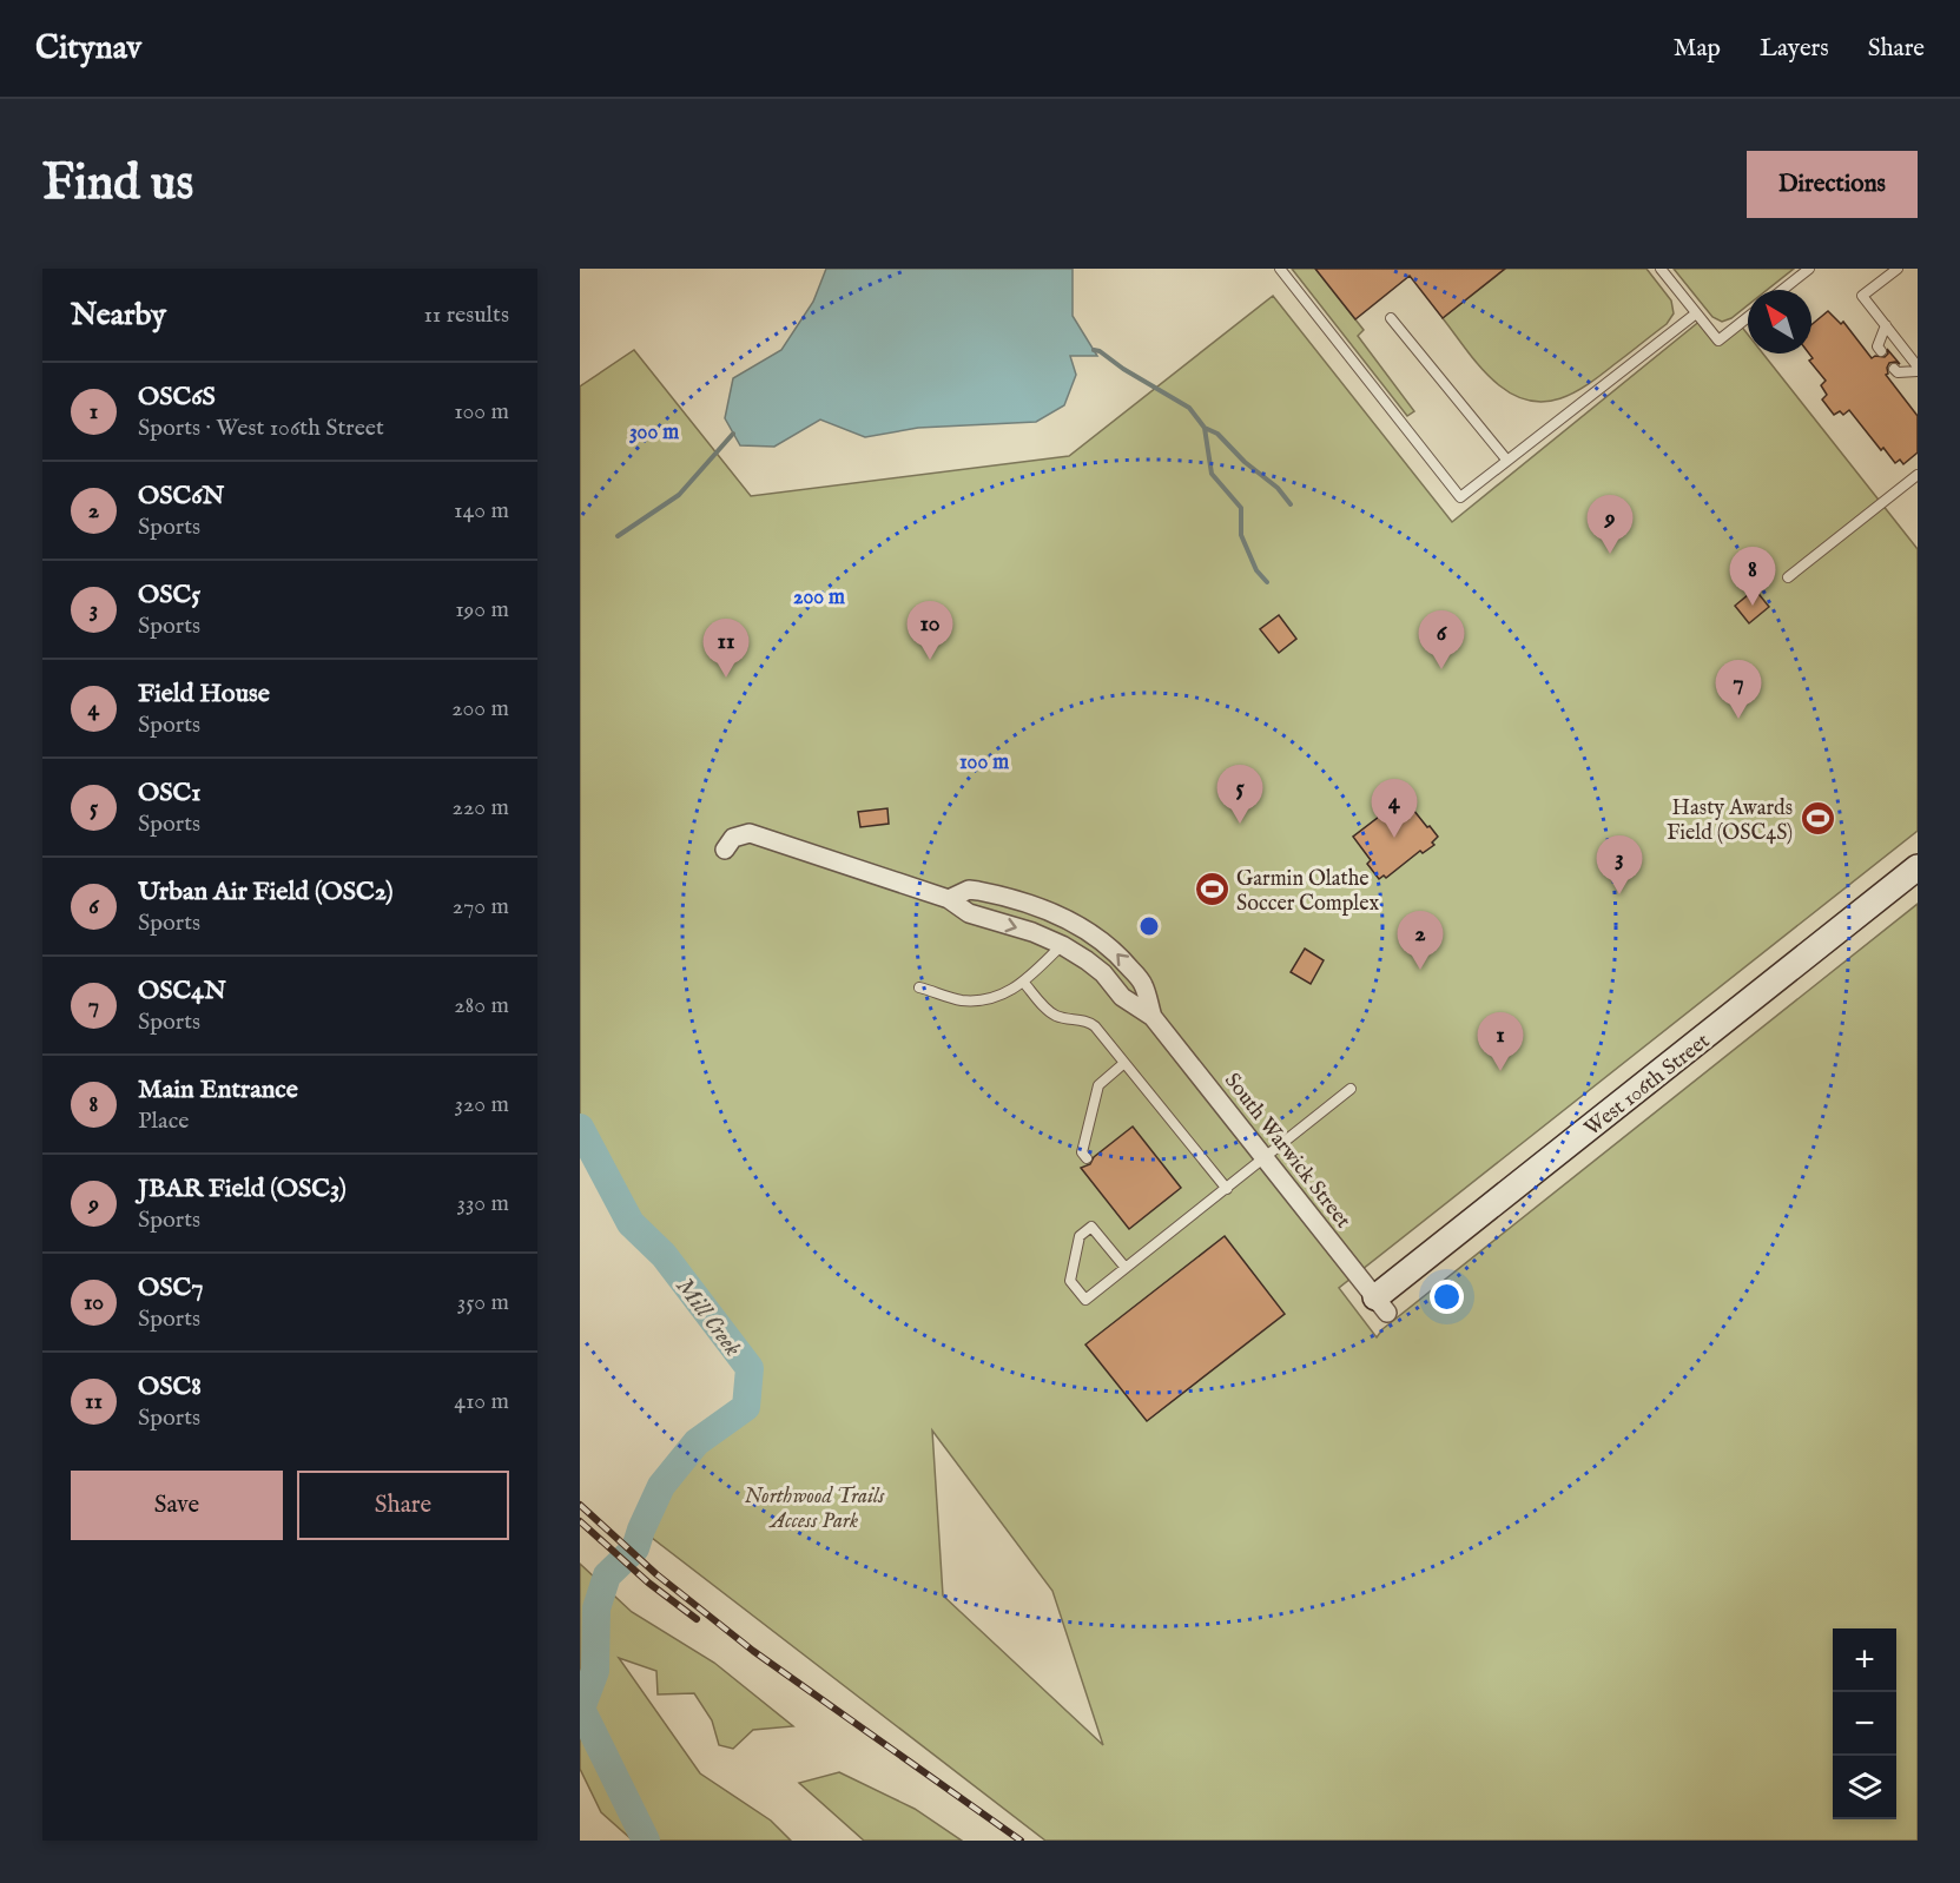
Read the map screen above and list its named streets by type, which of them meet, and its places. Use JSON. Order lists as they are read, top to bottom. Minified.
{"streets":{"street":["West 106th Street","South Warwick Street"]},"crossings":[["West 106th Street","South Warwick Street"]],"water":["Mill Creek"],"parks":["Northwood Trails Access Park"],"places":{"sports":["Hasty Awards Field (OSC4S)","Garmin Olathe Soccer Complex"]},"north":"top left","page":{"header":"Citynav","nav":["Map","Layers","Share"],"buttons":["Directions",["Save","Share"]],"title":"Find us","heading":["Nearby","11 results"],"list":[{"mark":"1","name":"OSC6S","note":"Sports · West 106th Street","value":"100 m"},{"mark":"2","name":"OSC6N","note":"Sports","value":"140 m"},{"mark":"3","name":"OSC5","note":"Sports","value":"190 m"},{"mark":"4","name":"Field House","note":"Sports","value":"200 m"},{"mark":"5","name":"OSC1","note":"Sports","value":"220 m"},{"mark":"6","name":"Urban Air Field (OSC2)","note":"Sports","value":"270 m"},{"mark":"7","name":"OSC4N","note":"Sports","value":"280 m"},{"mark":"8","name":"Main Entrance","note":"Place","value":"320 m"},{"mark":"9","name":"JBAR Field (OSC3)","note":"Sports","value":"330 m"},{"mark":"10","name":"OSC7","note":"Sports","value":"350 m"},{"mark":"11","name":"OSC8","note":"Sports","value":"410 m"}],"pins":["9","8","10","6","11","7","5","4","3","2","1"],"map_buttons":["+","−"]},"rings":["300 m","200 m","100 m"]}
